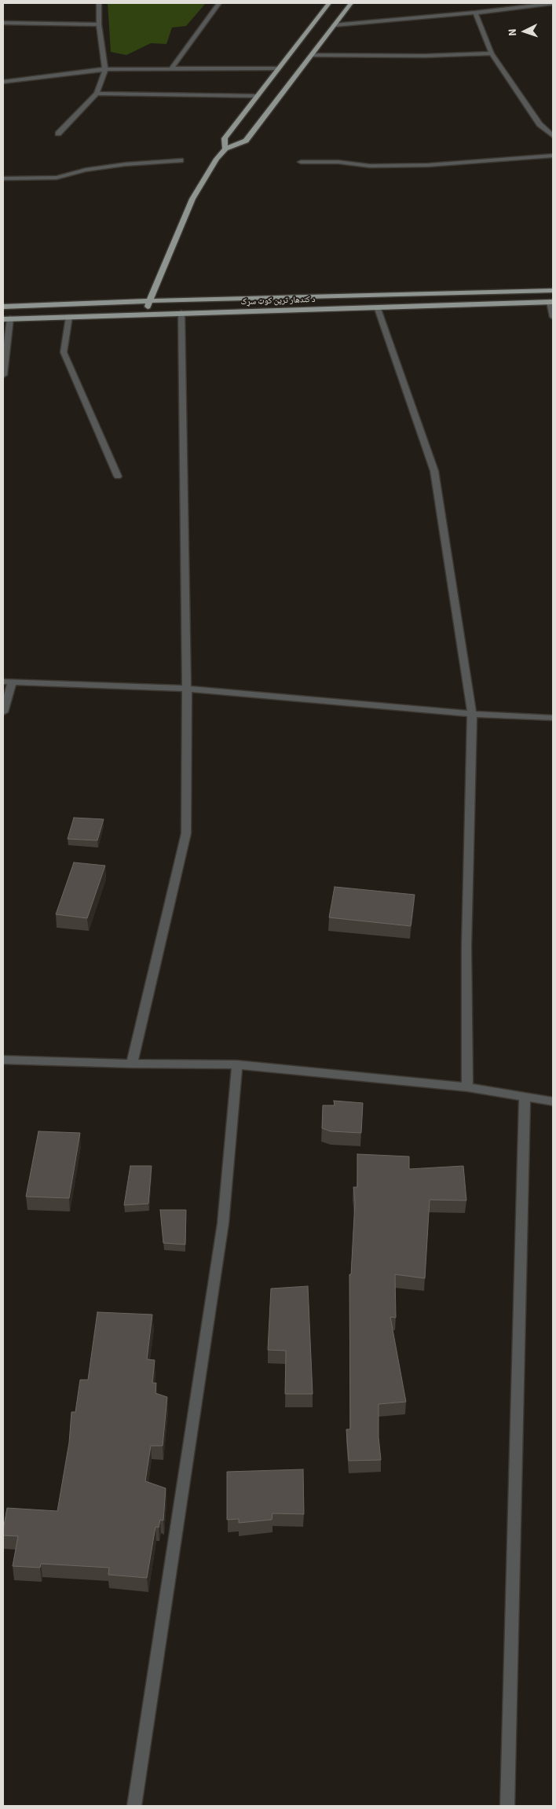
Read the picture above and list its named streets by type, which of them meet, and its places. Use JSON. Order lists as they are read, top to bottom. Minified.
{"streets":{"main road":["د کندهار ترين کوټ سړک"]},"north":"left"}
